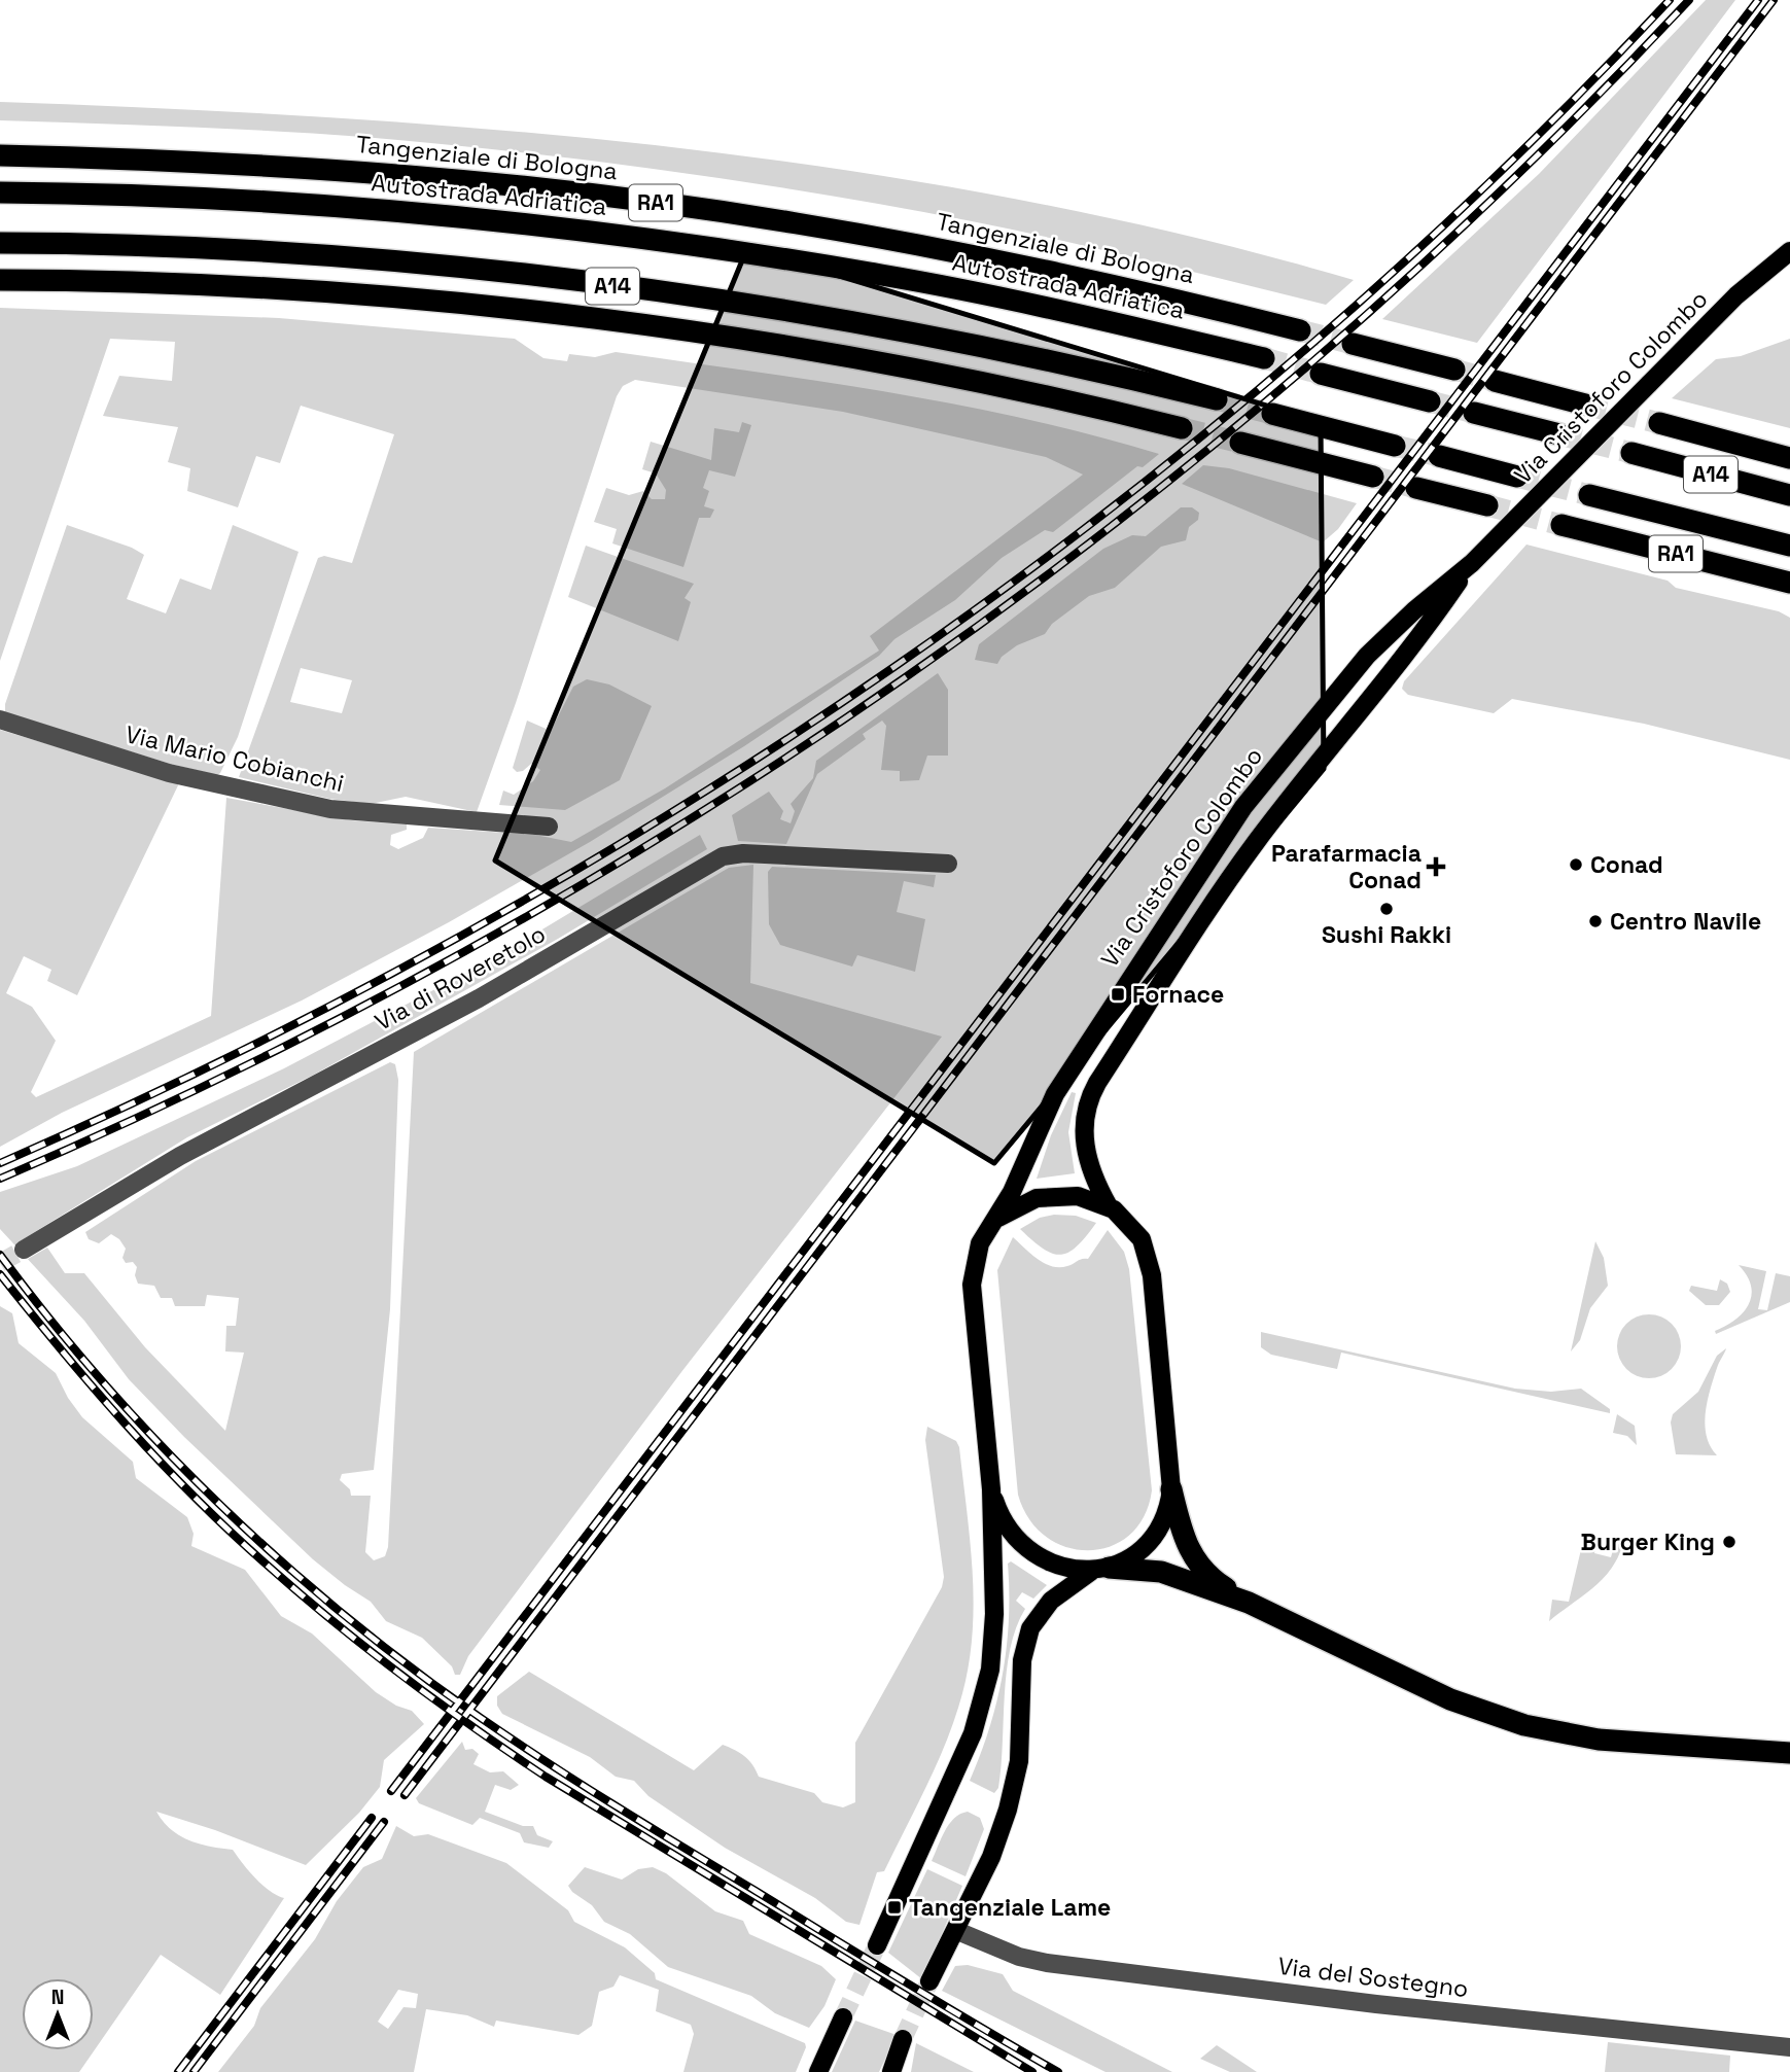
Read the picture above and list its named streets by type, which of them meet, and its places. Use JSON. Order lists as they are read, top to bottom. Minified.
{"streets":{"highway":["Tangenziale di Bologna","Autostrada Adriatica","RA1","A14"],"main road":["Via Cristoforo Colombo"],"street":["Via Mario Cobianchi","Via di Roveretolo","Via del Sostegno"]},"crossings":[["Via Cristoforo Colombo","Via del Sostegno"]],"places":{"other":["Conad","Sushi Rakki","Centro Navile","Burger King"],"health":["Parafarmacia Conad"],"transit":["Fornace","Tangenziale Lame"]},"north":"top"}
